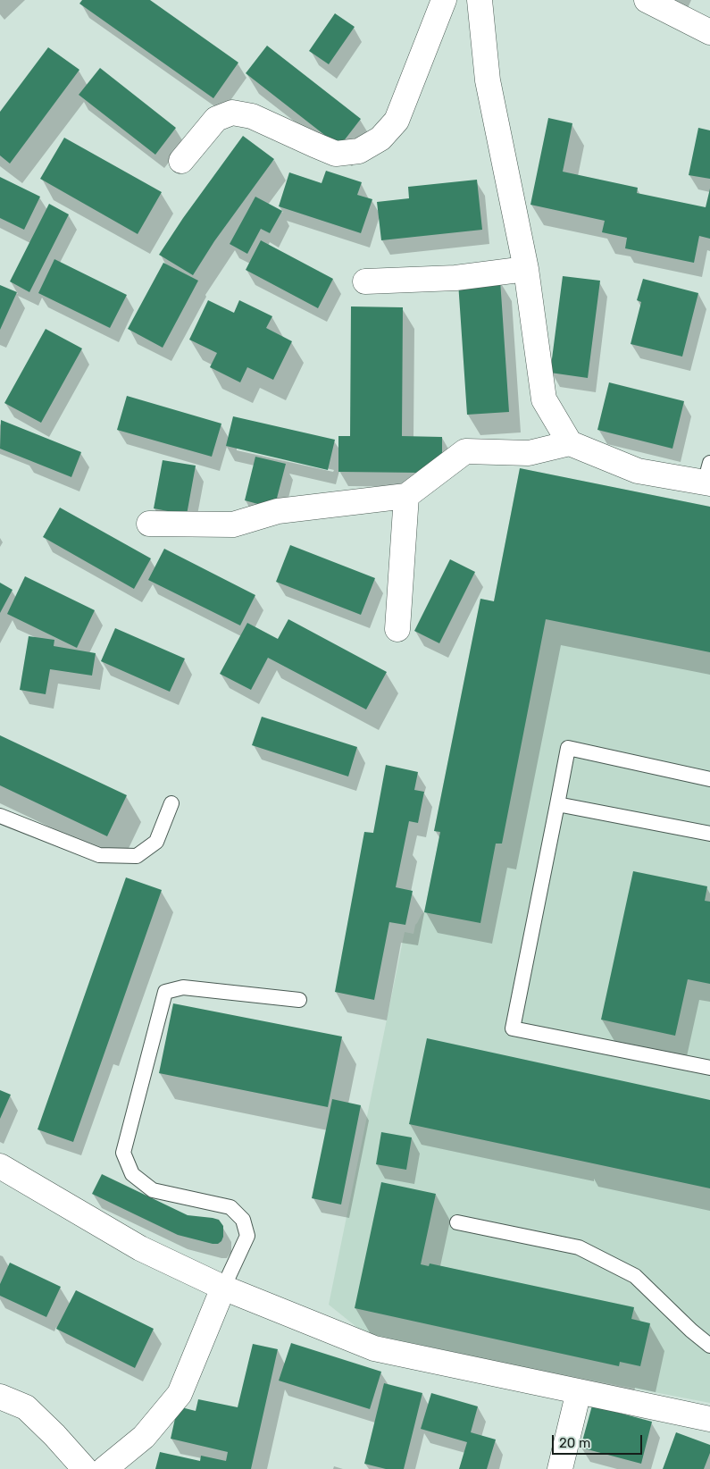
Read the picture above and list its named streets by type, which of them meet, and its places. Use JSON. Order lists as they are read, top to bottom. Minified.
{"scale_bar":"20 m"}
